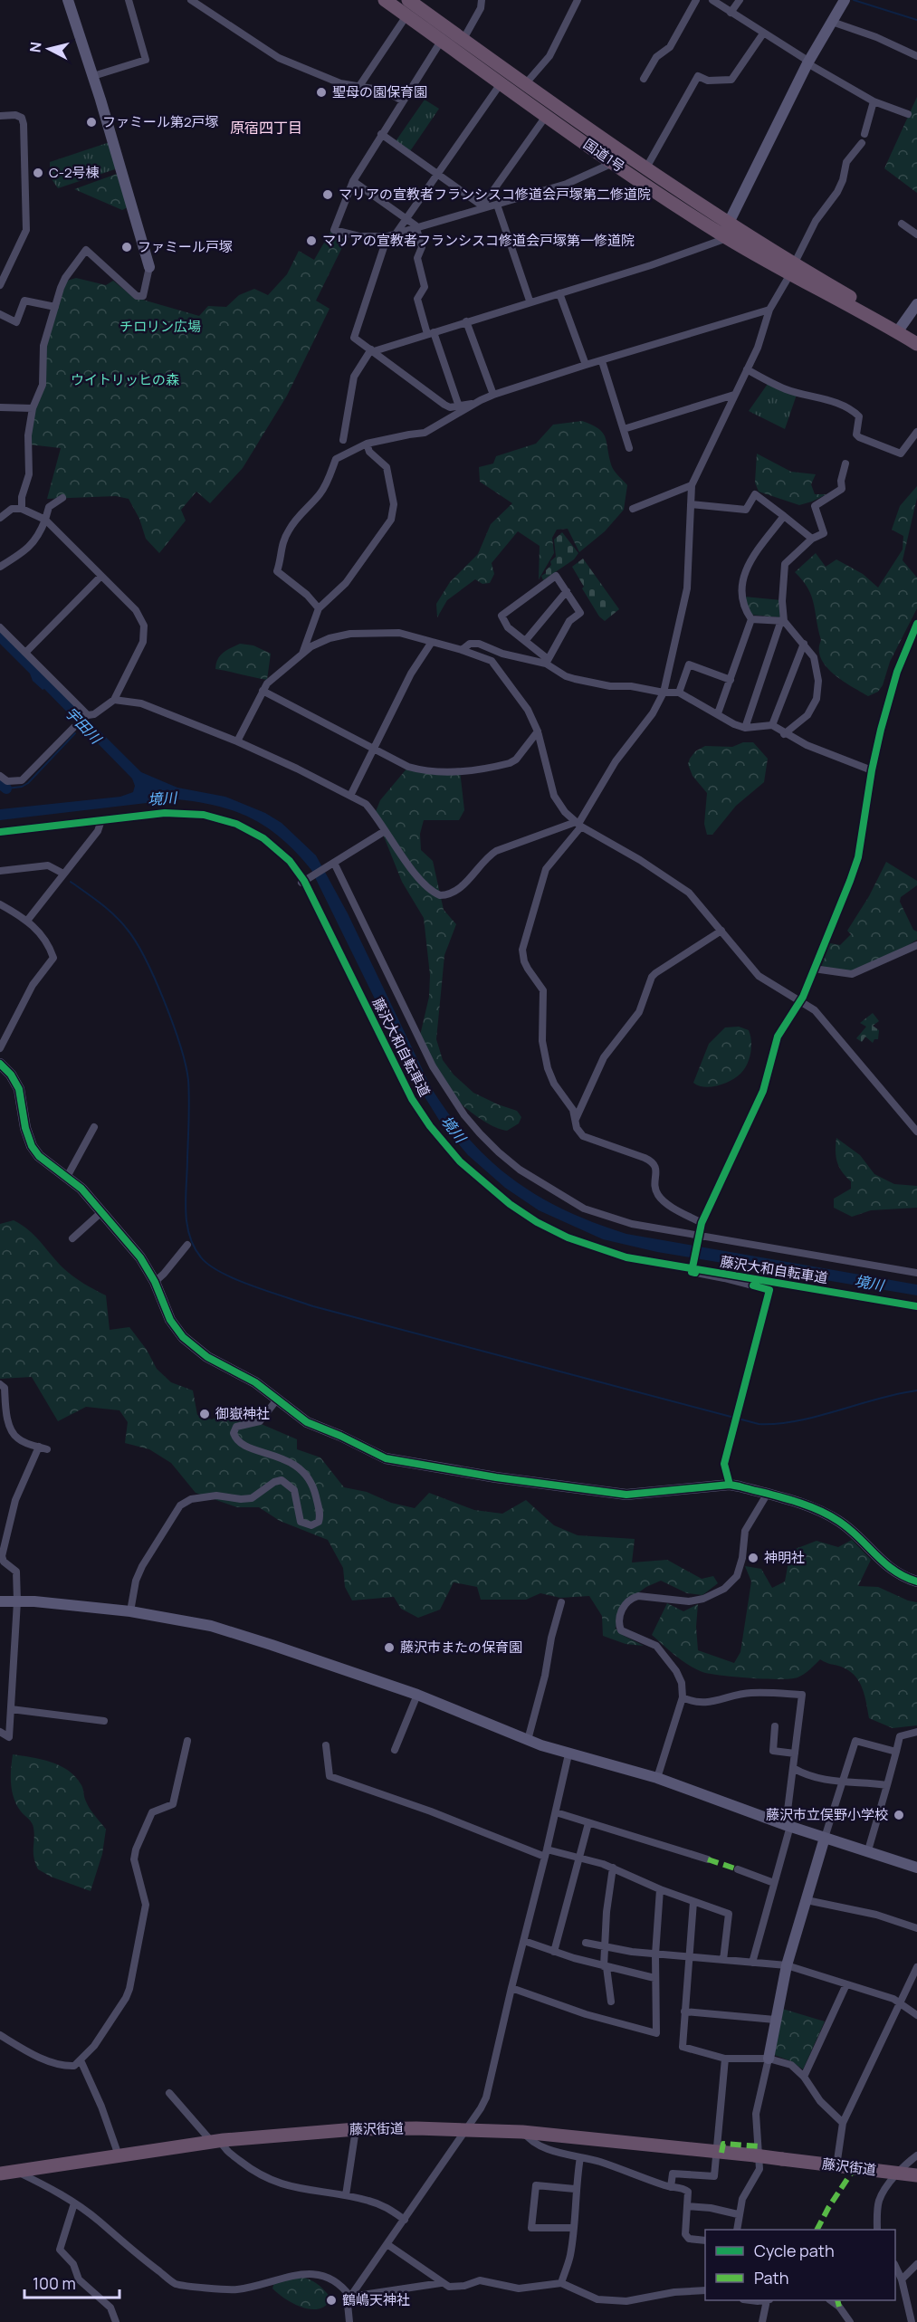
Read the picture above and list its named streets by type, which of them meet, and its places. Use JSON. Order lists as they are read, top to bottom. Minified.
{"streets":{"highway":["国道1号","藤沢街道"],"cycle path":["藤沢大和自転車道"]},"districts":["原宿四丁目"],"water":["宇田川","境川"],"parks":["チロリン広場","ウイトリッヒの森"],"places":["聖母の園保育園","ファミール第2戸塚","C-2号棟","マリアの宣教者フランシスコ修道会戸塚第二修道院","マリアの宣教者フランシスコ修道会戸塚第一修道院","ファミール戸塚","御嶽神社","神明社","藤沢市またの保育園","藤沢市立俣野小学校","鶴嶋天神社"],"legend":["Cycle path","Path"],"scale_bar":"100 m","north":"left"}
